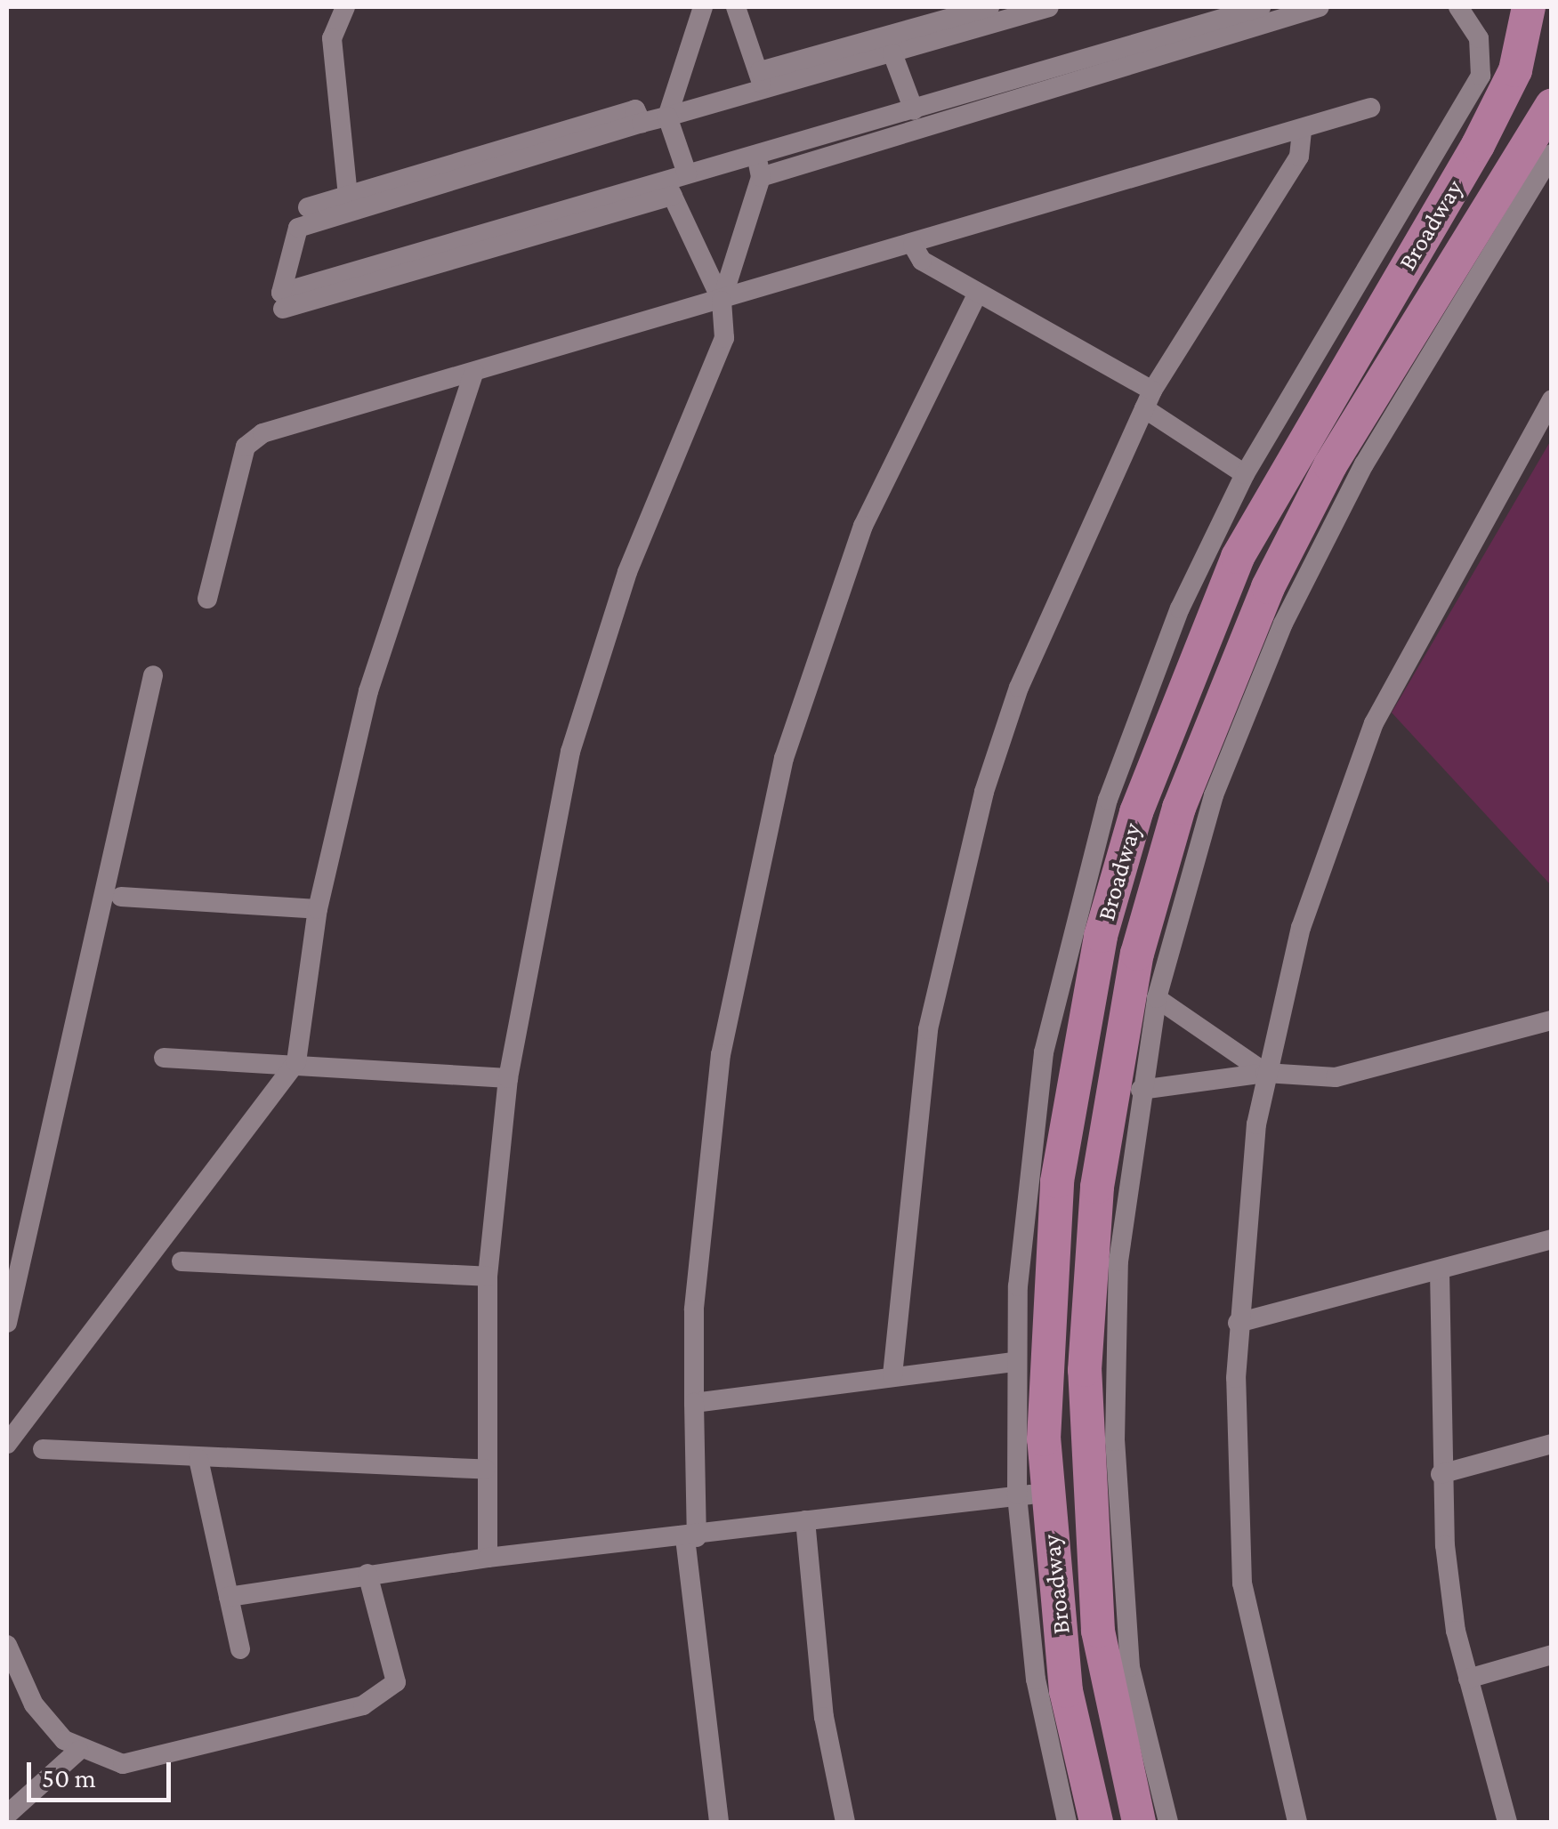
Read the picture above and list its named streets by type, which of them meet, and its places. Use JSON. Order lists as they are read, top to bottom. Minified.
{"streets":{"main road":["Broadway"]},"scale_bar":"50 m"}
